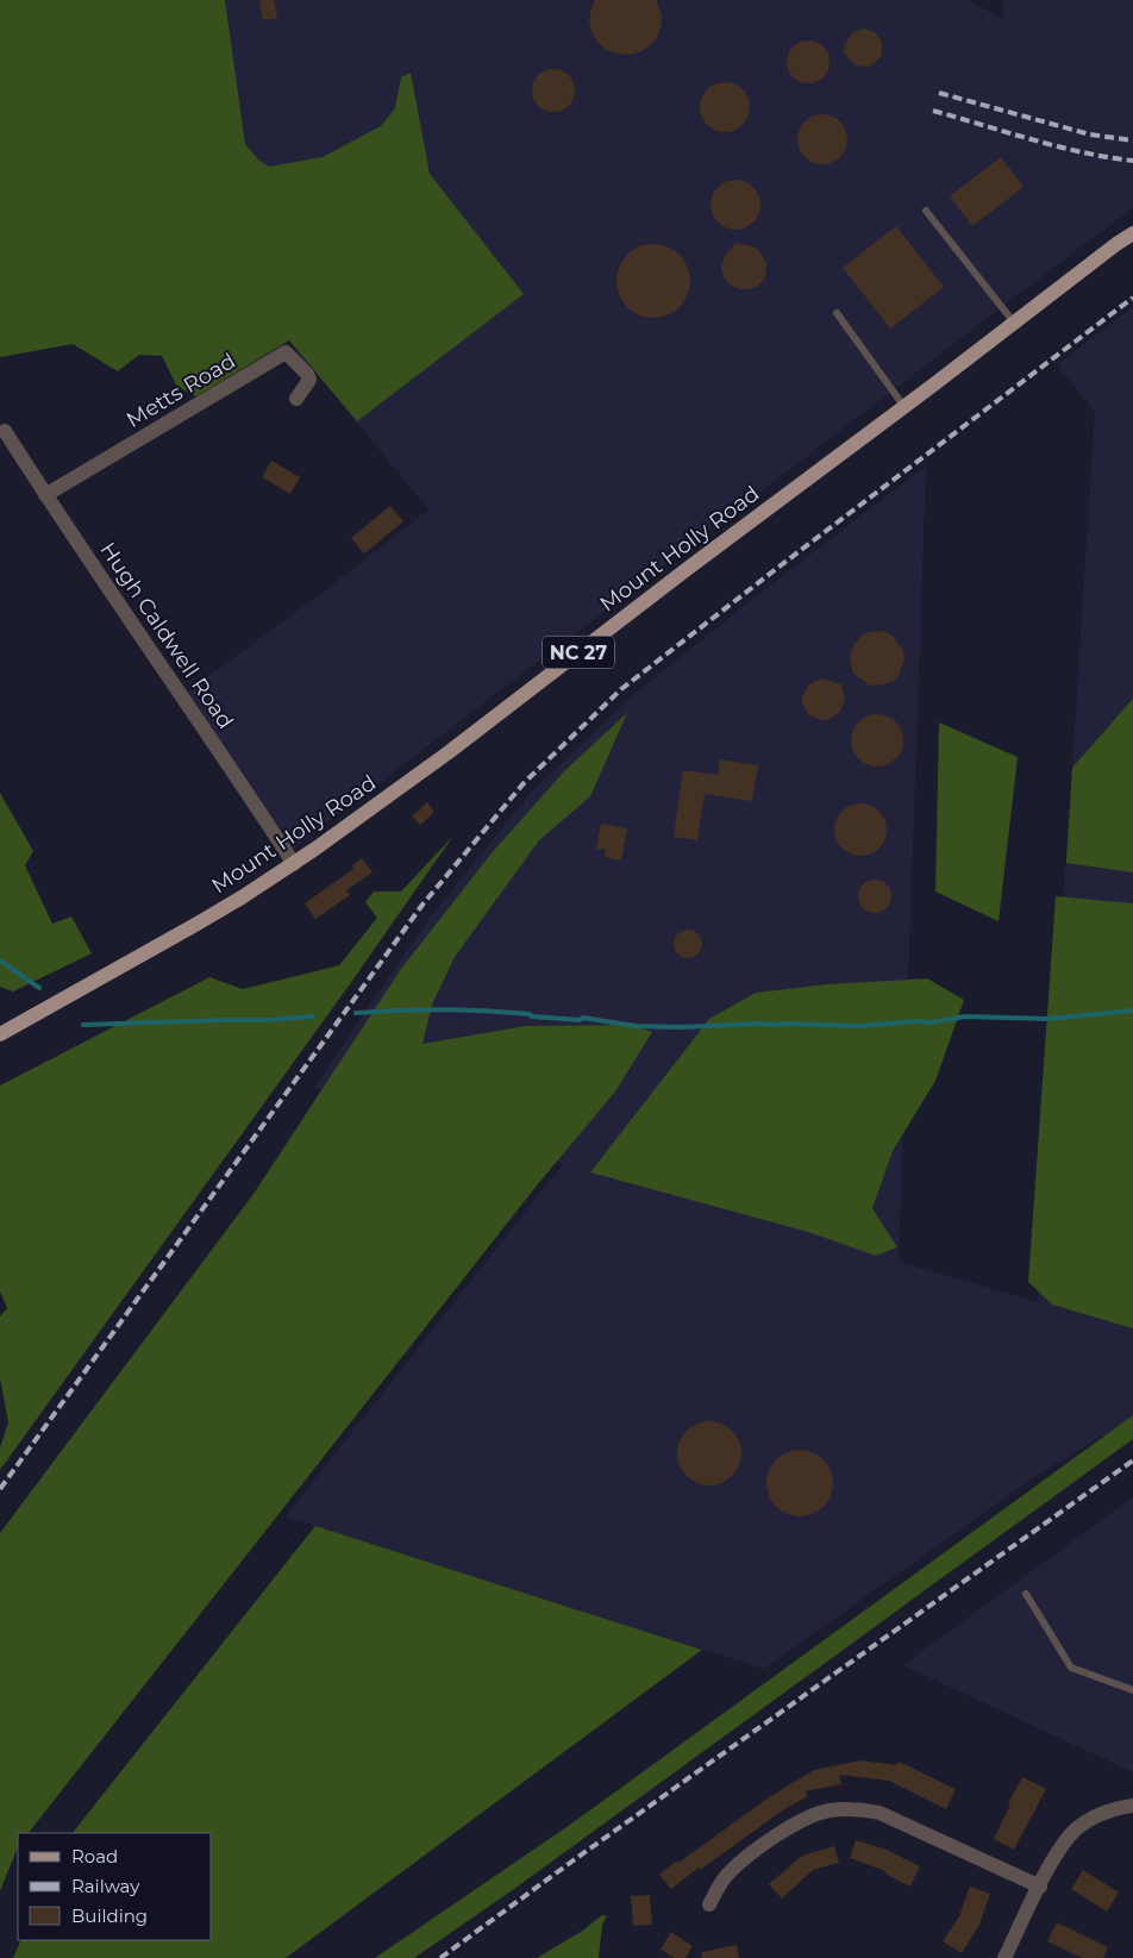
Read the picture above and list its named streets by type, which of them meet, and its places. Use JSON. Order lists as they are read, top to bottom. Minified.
{"streets":{"main road":["Mount Holly Road","NC 27"],"street":["Metts Road","Hugh Caldwell Road"]},"crossings":[["Metts Road","Hugh Caldwell Road"],["Mount Holly Road","Hugh Caldwell Road"]],"legend":["Road","Railway","Building"]}
